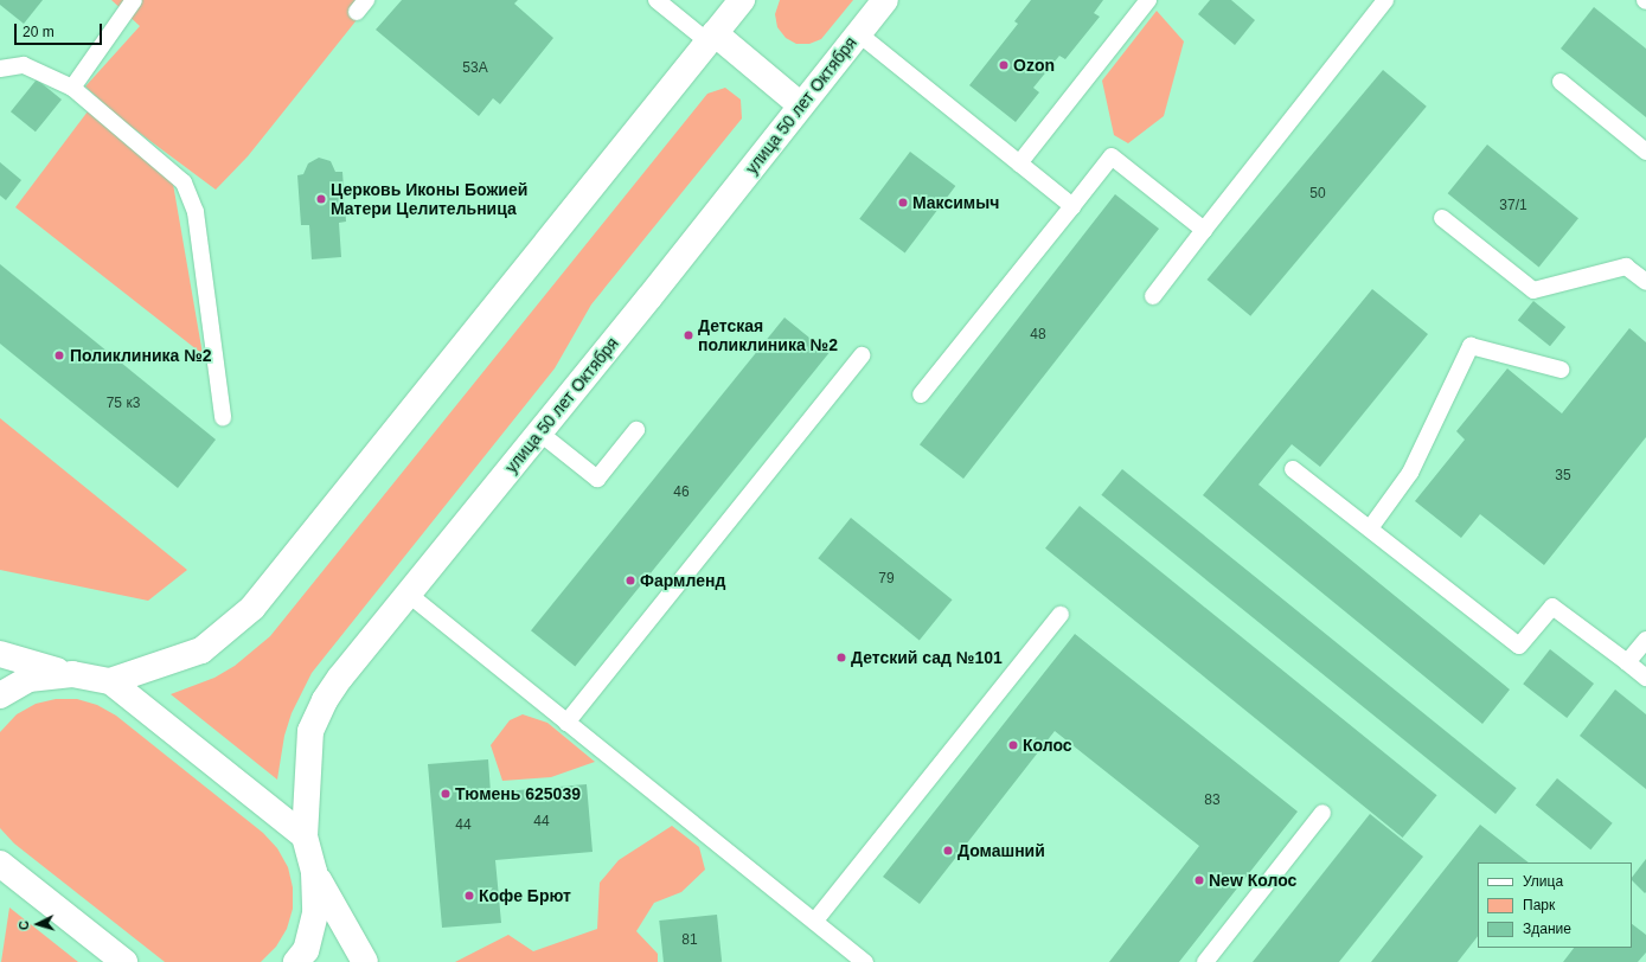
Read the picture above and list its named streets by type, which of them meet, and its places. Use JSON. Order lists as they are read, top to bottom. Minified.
{"streets":{"main road":["улица 50 лет Октября"]},"places":["Ozon","Церковь Иконы Божией Матери Целительница","Максимыч","Детская поликлиника №2","Поликлиника №2","Фармленд","Детский сад №101","Колос","Тюмень 625039","Домашний","New Колос","Кофе Брют"],"house_numbers":["53А","50","37/1","48","75 к3","35","46","79","83","44","44","81"],"legend":["Улица","Парк","Здание"],"scale_bar":"20 m","north":"left"}
